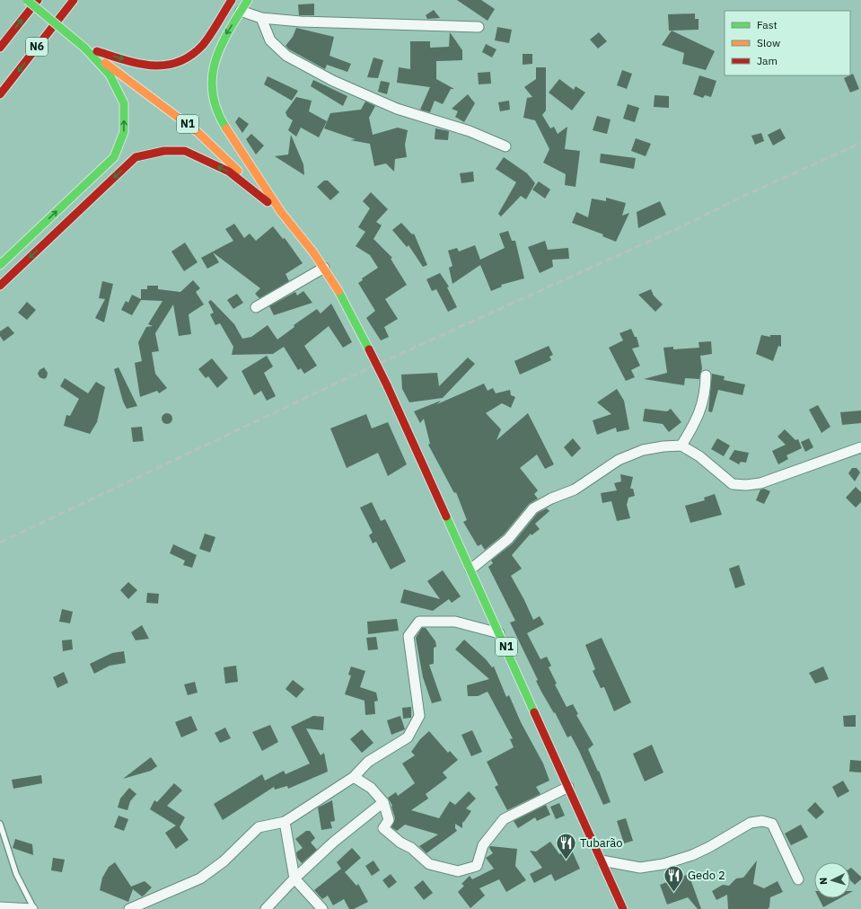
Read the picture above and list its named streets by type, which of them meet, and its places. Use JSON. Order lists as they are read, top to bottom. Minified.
{"streets":{"highway":["N6","N1"]},"places":{"restaurant":["Tubarão","Gedo 2"]},"legend":["Fast","Slow","Jam"],"north":"left"}
